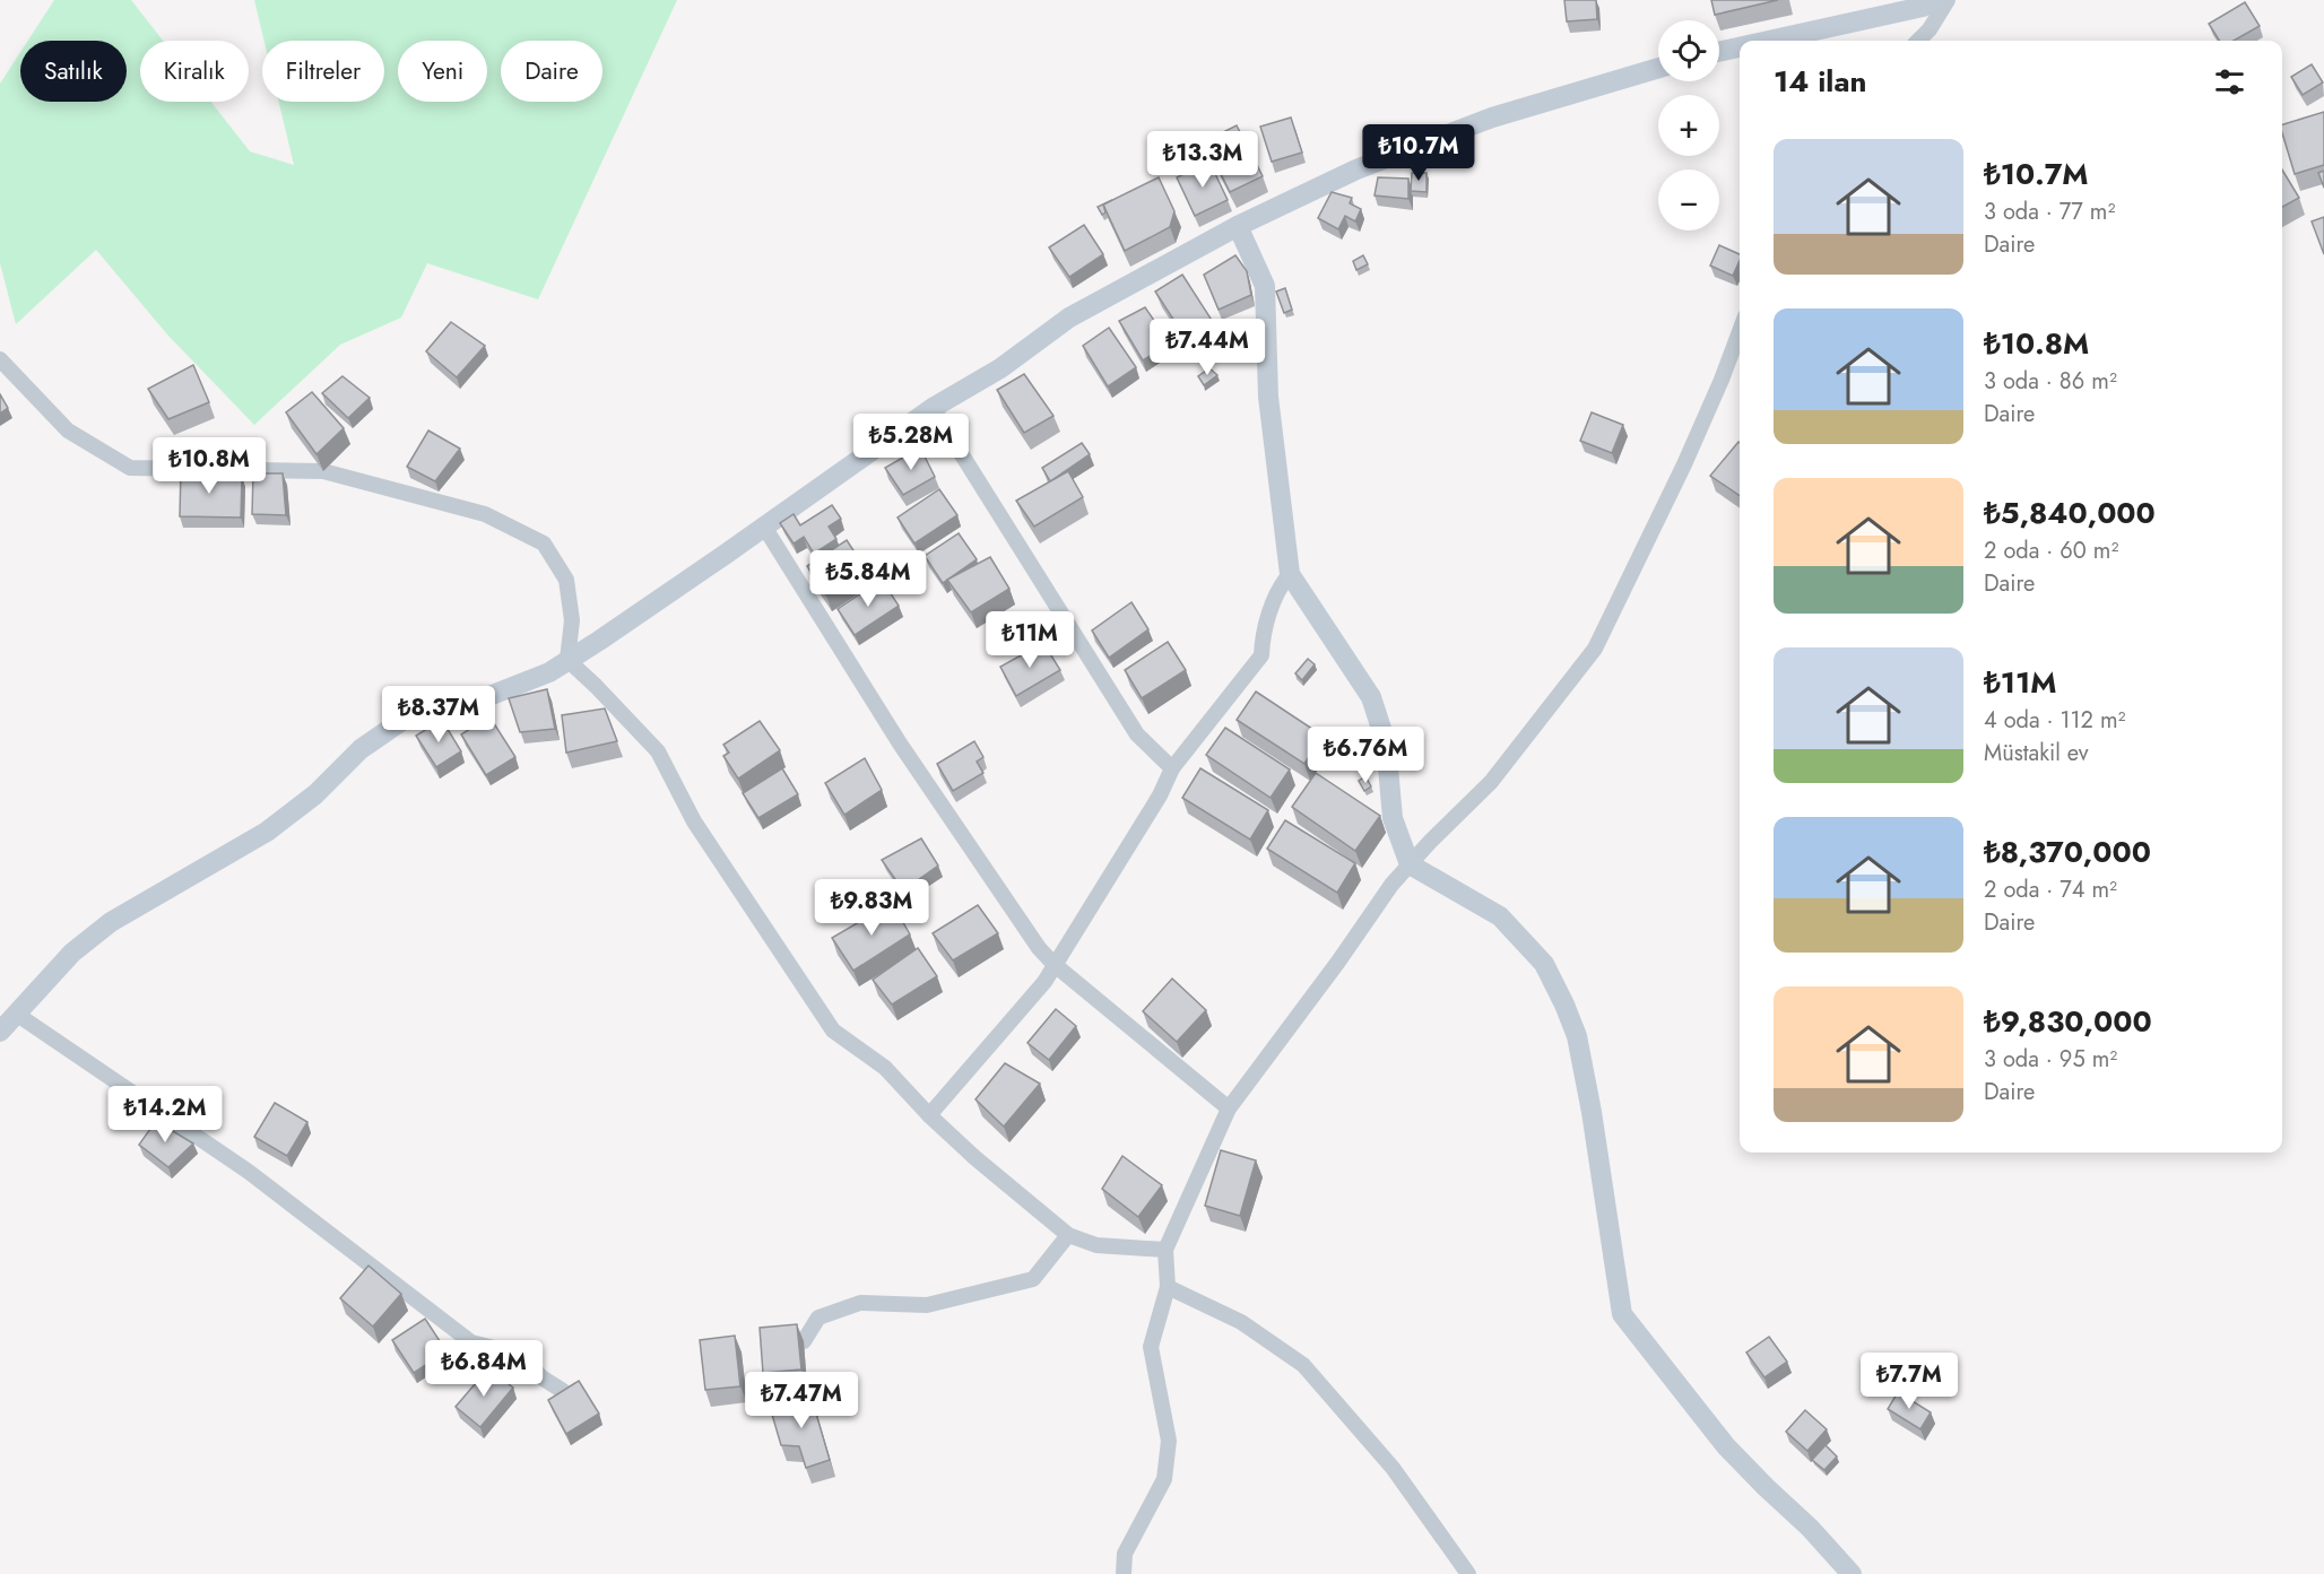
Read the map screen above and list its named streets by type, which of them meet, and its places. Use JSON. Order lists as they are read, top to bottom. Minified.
{"page":{"map_buttons":["+","−"],"chip":["Satılık","Kiralık","Filtreler","Yeni","Daire"],"heading":"14 ilan","list":[{"name":"₺10.7M","note":"3 oda · 77 m² · Daire"},{"name":"₺10.8M","note":"3 oda · 86 m² · Daire"},{"name":"₺5,840,000","note":"2 oda · 60 m² · Daire"},{"name":"₺11M","note":"4 oda · 112 m² · Müstakil ev"},{"name":"₺8,370,000","note":"2 oda · 74 m² · Daire"},{"name":"₺9,830,000","note":"3 oda · 95 m² · Daire"}],"price":["₺10.7M","₺13.3M","₺7.44M","₺5.28M","₺10.8M","₺5.84M","₺11M","₺8.37M","₺6.76M","₺9.83M","₺14.2M","₺6.84M","₺7.7M","₺7.47M"]}}
